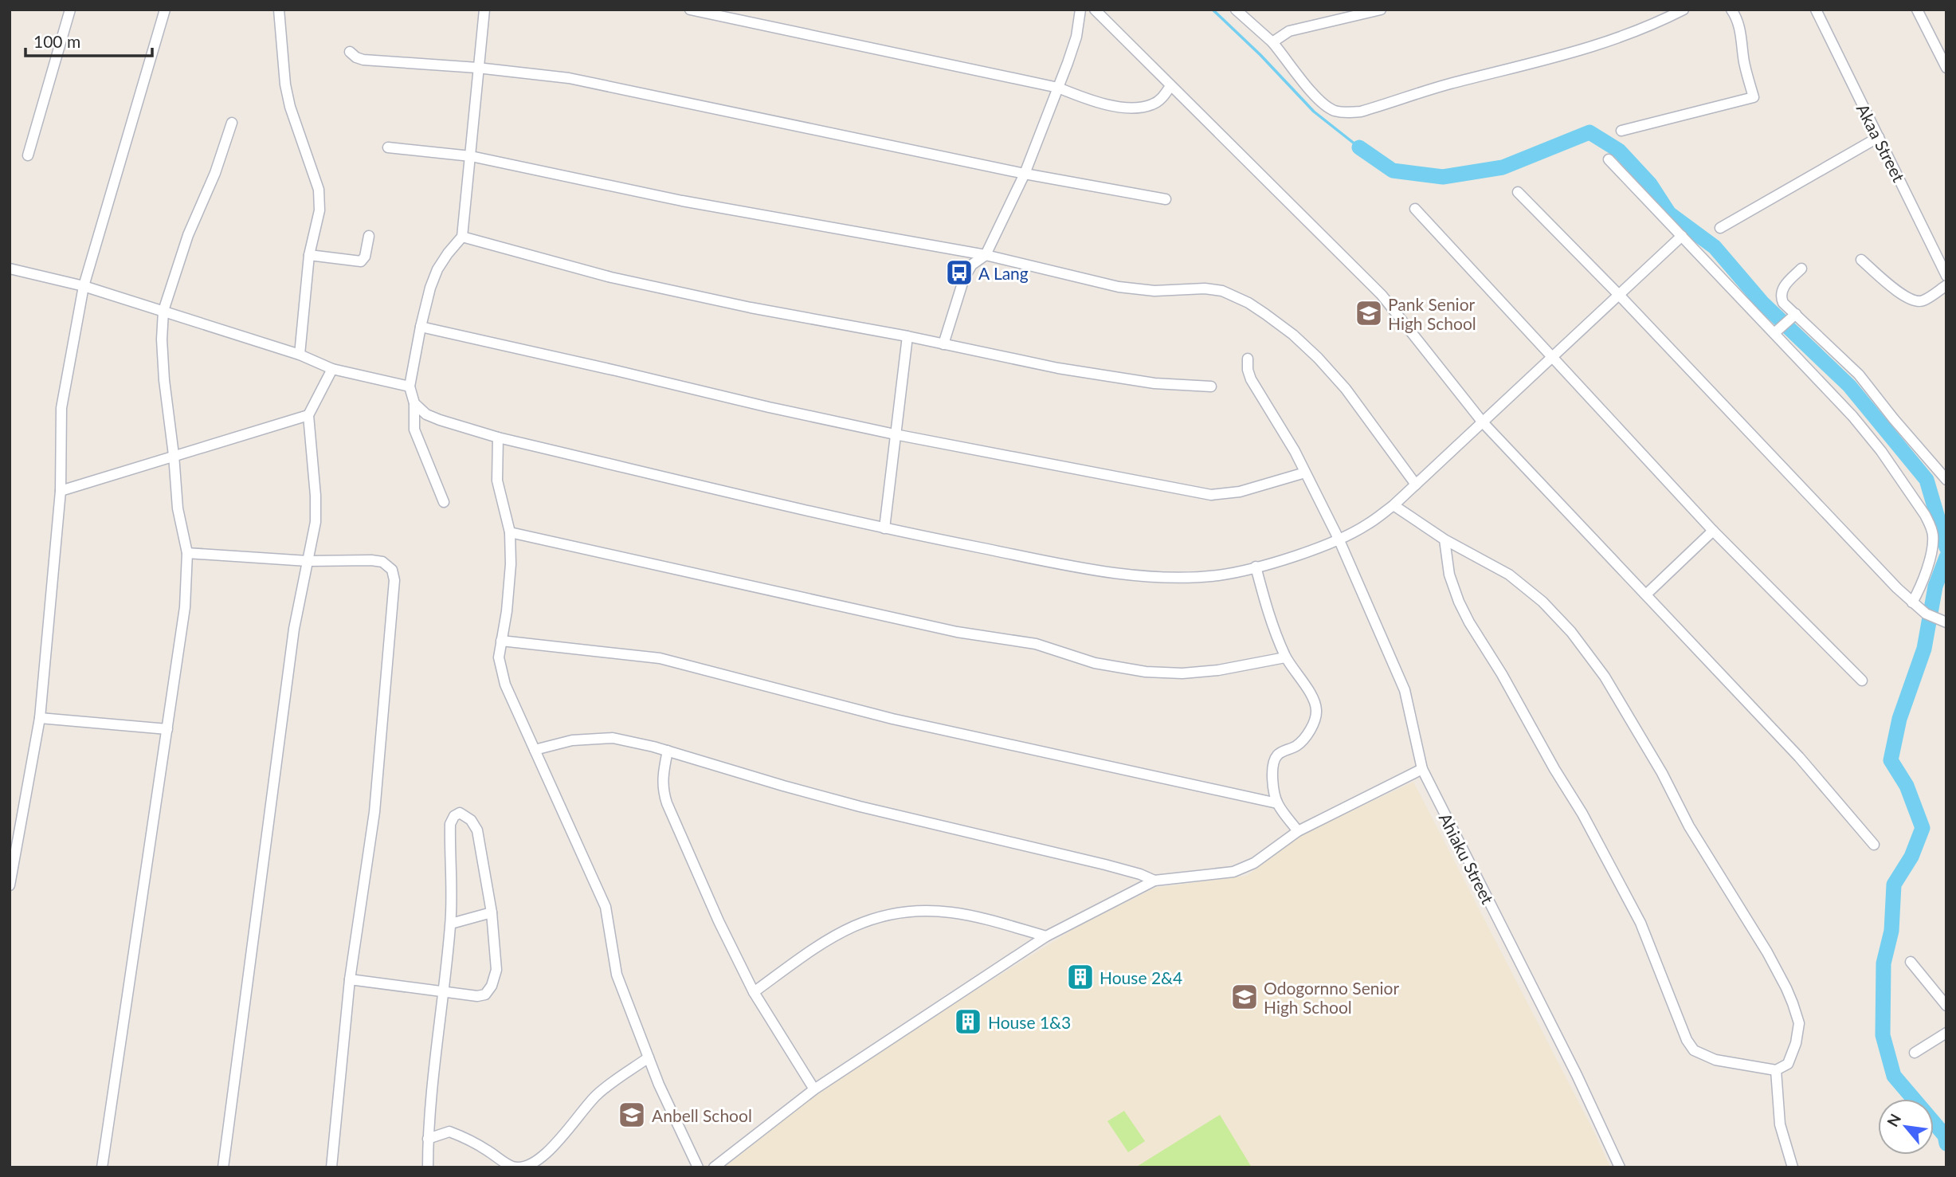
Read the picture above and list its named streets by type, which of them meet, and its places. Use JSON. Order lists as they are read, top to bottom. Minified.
{"streets":{"street":["Akaa Street","Ahiaku Street"]},"places":{"bus stop":["A Lang"],"school or university":["Pank Senior High School","Odogornno Senior High School","Anbell School"],"building":["House 2&4","House 1&3"]},"scale_bar":"100 m","north":"top left"}
